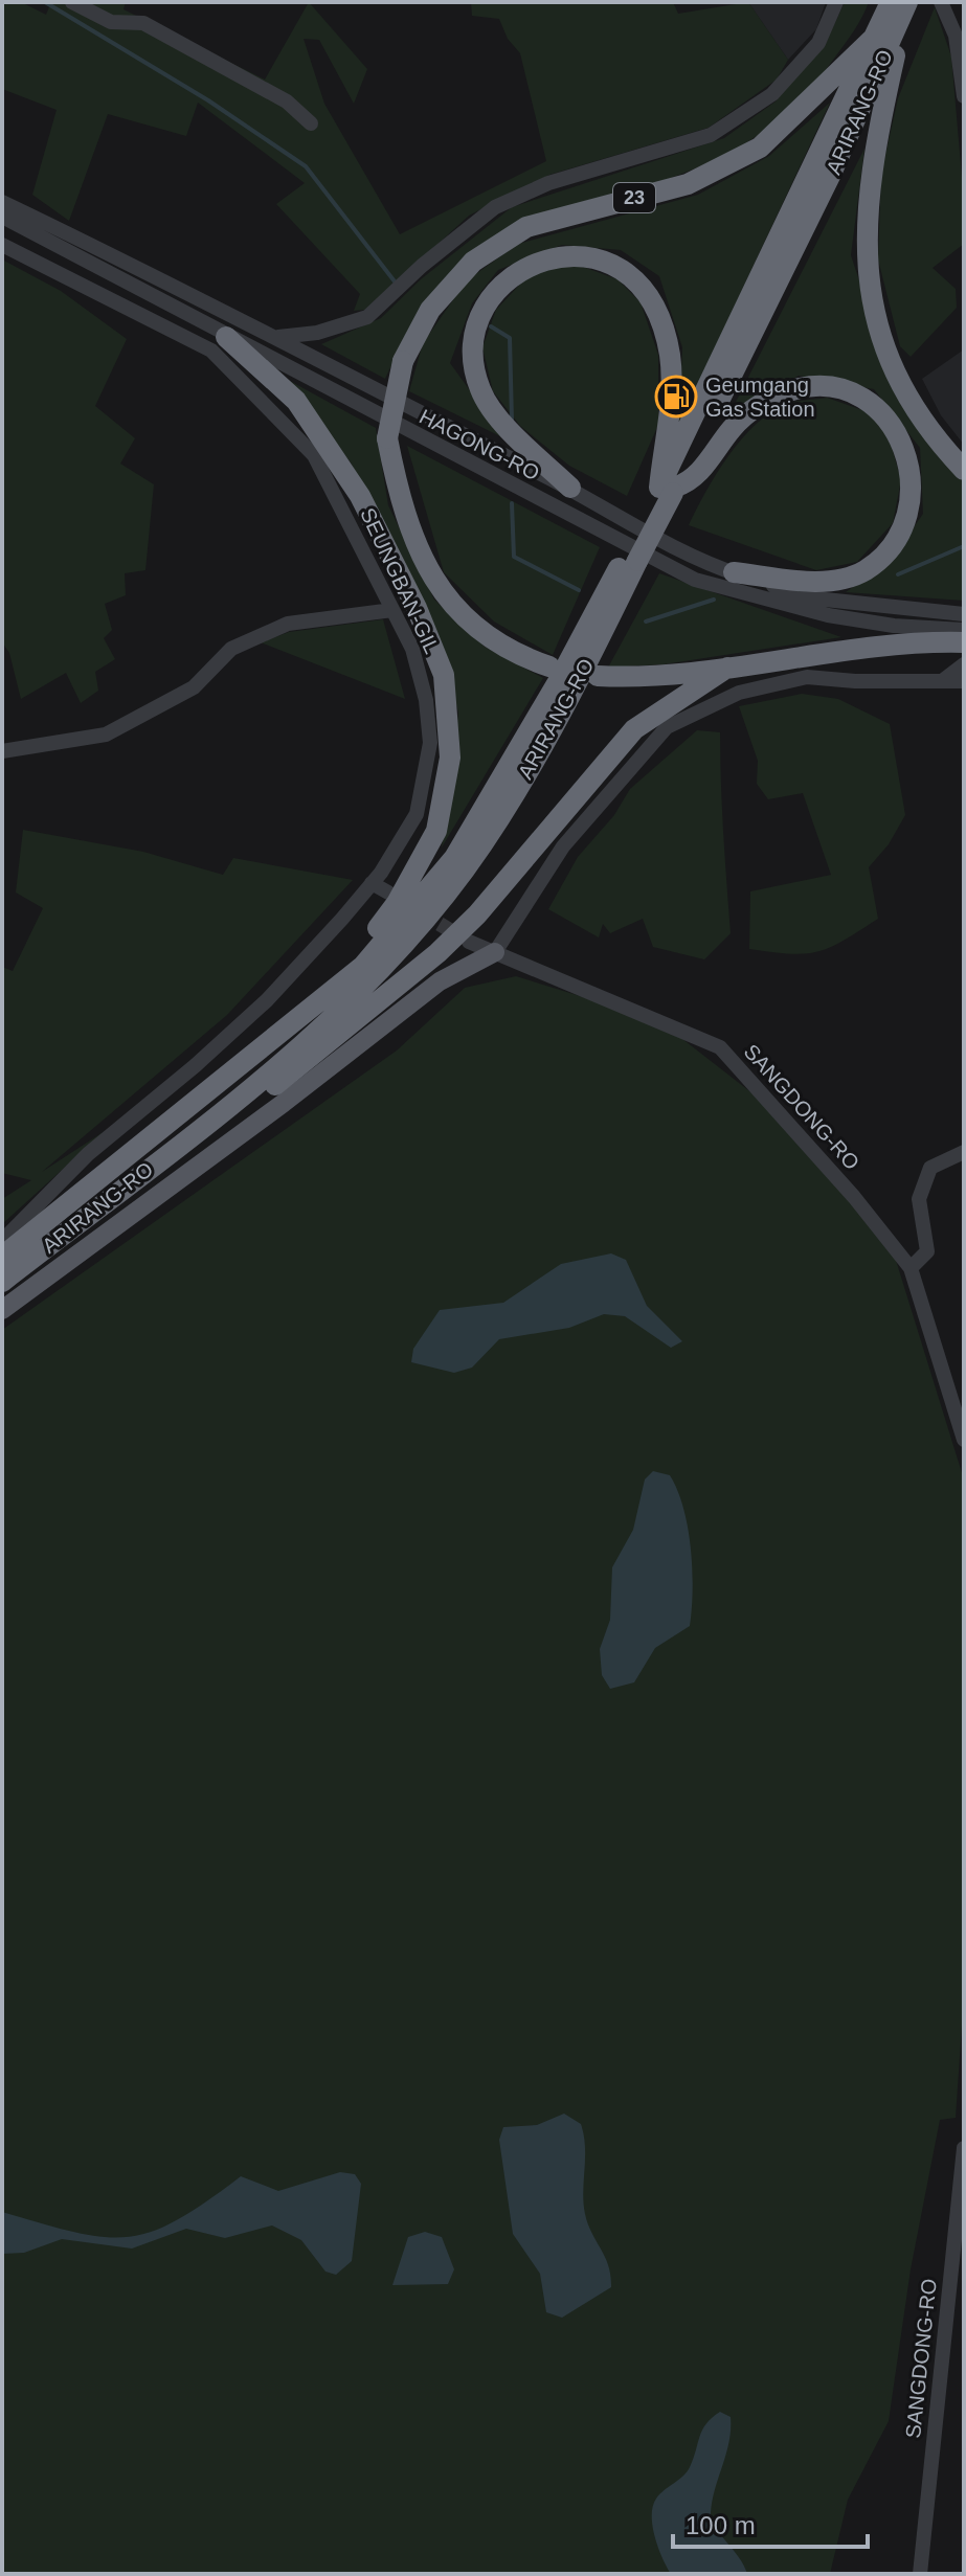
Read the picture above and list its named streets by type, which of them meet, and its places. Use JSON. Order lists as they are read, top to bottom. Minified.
{"streets":{"highway":["ARIRANG-RO","23"],"street":["HAGONG-RO","SEUNGBAN-GIL","SANGDONG-RO"]},"crossings":[["ARIRANG-RO","23"]],"places":{"fuel station":["Geumgang Gas Station"]},"scale_bar":"100 m"}
